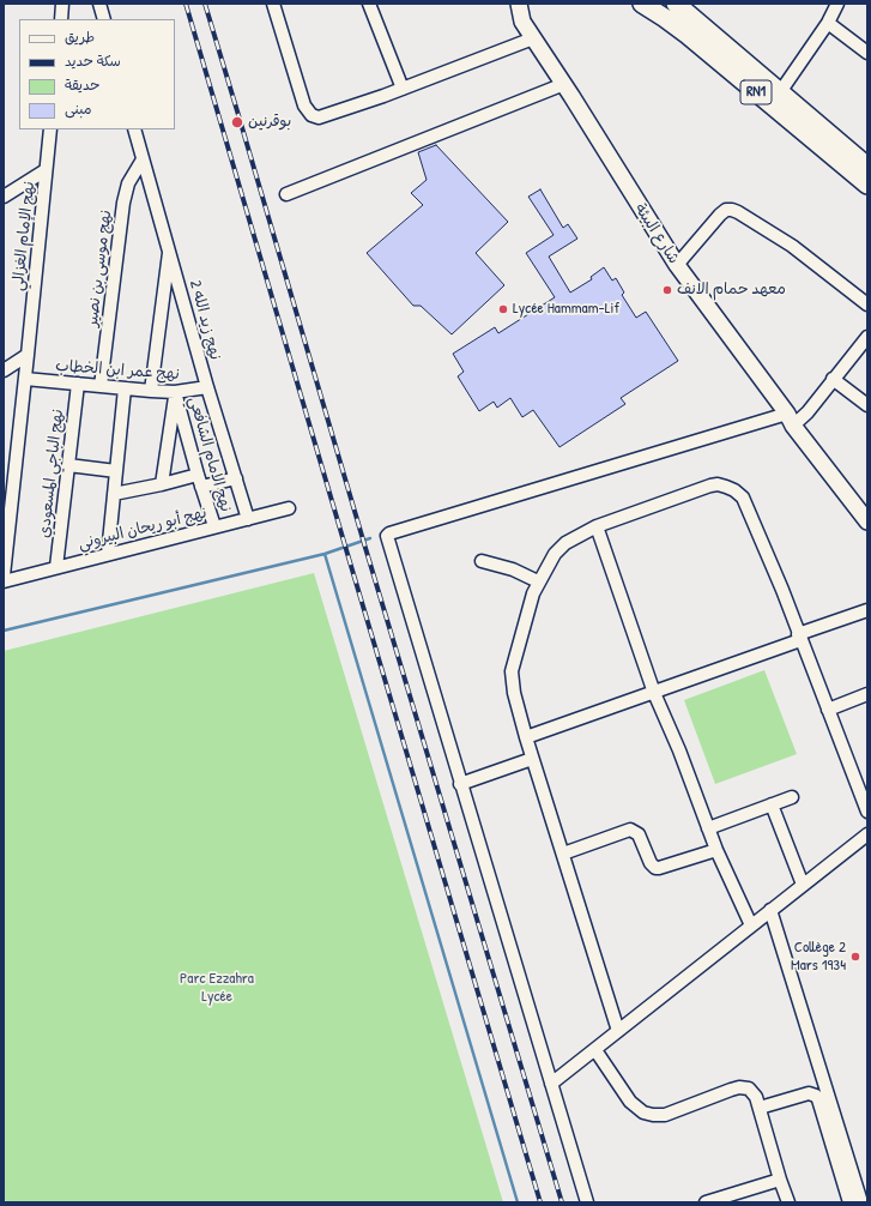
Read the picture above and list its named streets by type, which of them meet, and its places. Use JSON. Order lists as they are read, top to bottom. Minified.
{"streets":{"highway":["RN1"],"main road":["شارع البيئة"],"street":["نهج الإمام الغزالي","نهج موسى بن نصير","نهج زيد الله 2","نهج عمر ابن الخطاب","نهج الامام الشافعي","نهج الباجي المسعودي","نهج أبو ريحان البيروني"]},"crossings":[["نهج الإمام الغزالي","نهج عمر ابن الخطاب"],["نهج موسى بن نصير","نهج زيد الله 2"],["نهج موسى بن نصير","نهج عمر ابن الخطاب"],["نهج زيد الله 2","نهج عمر ابن الخطاب"],["نهج زيد الله 2","نهج أبو ريحان البيروني"],["نهج عمر ابن الخطاب","نهج الامام الشافعي"],["نهج عمر ابن الخطاب","نهج الباجي المسعودي"],["نهج الامام الشافعي","نهج أبو ريحان البيروني"],["نهج الباجي المسعودي","نهج أبو ريحان البيروني"]],"parks":["Parc Ezzahra Lycée"],"places":["بوقرنين","معهد حمام الانف","Lycée Hammam-Lif","Collège 2 Mars 1934"],"legend":["طريق","سكة حديد","حديقة","مبنى"]}
